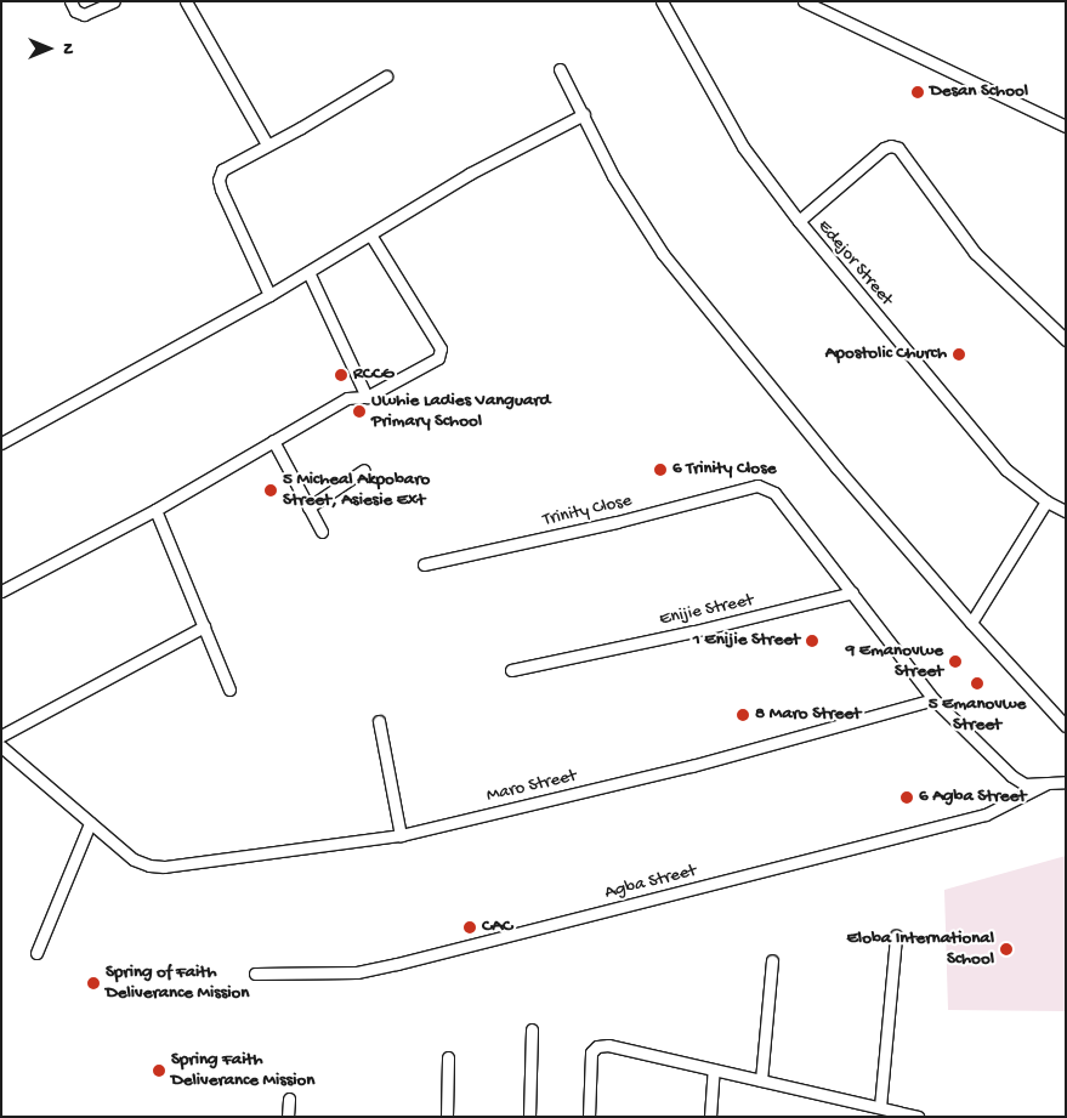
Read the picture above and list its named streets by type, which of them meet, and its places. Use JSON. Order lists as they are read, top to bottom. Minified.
{"streets":{"street":["Edejor Street","Trinity Close","Enijie Street","Maro Street","Agba Street"]},"crossings":[["Trinity Close","Enijie Street"]],"places":["Desan School","Apostolic Church","RCCG","Uwhie Ladies Vanguard Primary School","6 Trinity Close","5 Micheal Akpobaro Street, Asiesie Ext","1 Enijie Street","9 Emanovwe Street","5 Emanovwe Street","8 Maro Street","6 Agba Street","CAC","Eloba International School","Spring of Faith Deliverance Mission","Spring Faith Deliverance Mission"],"north":"right"}
